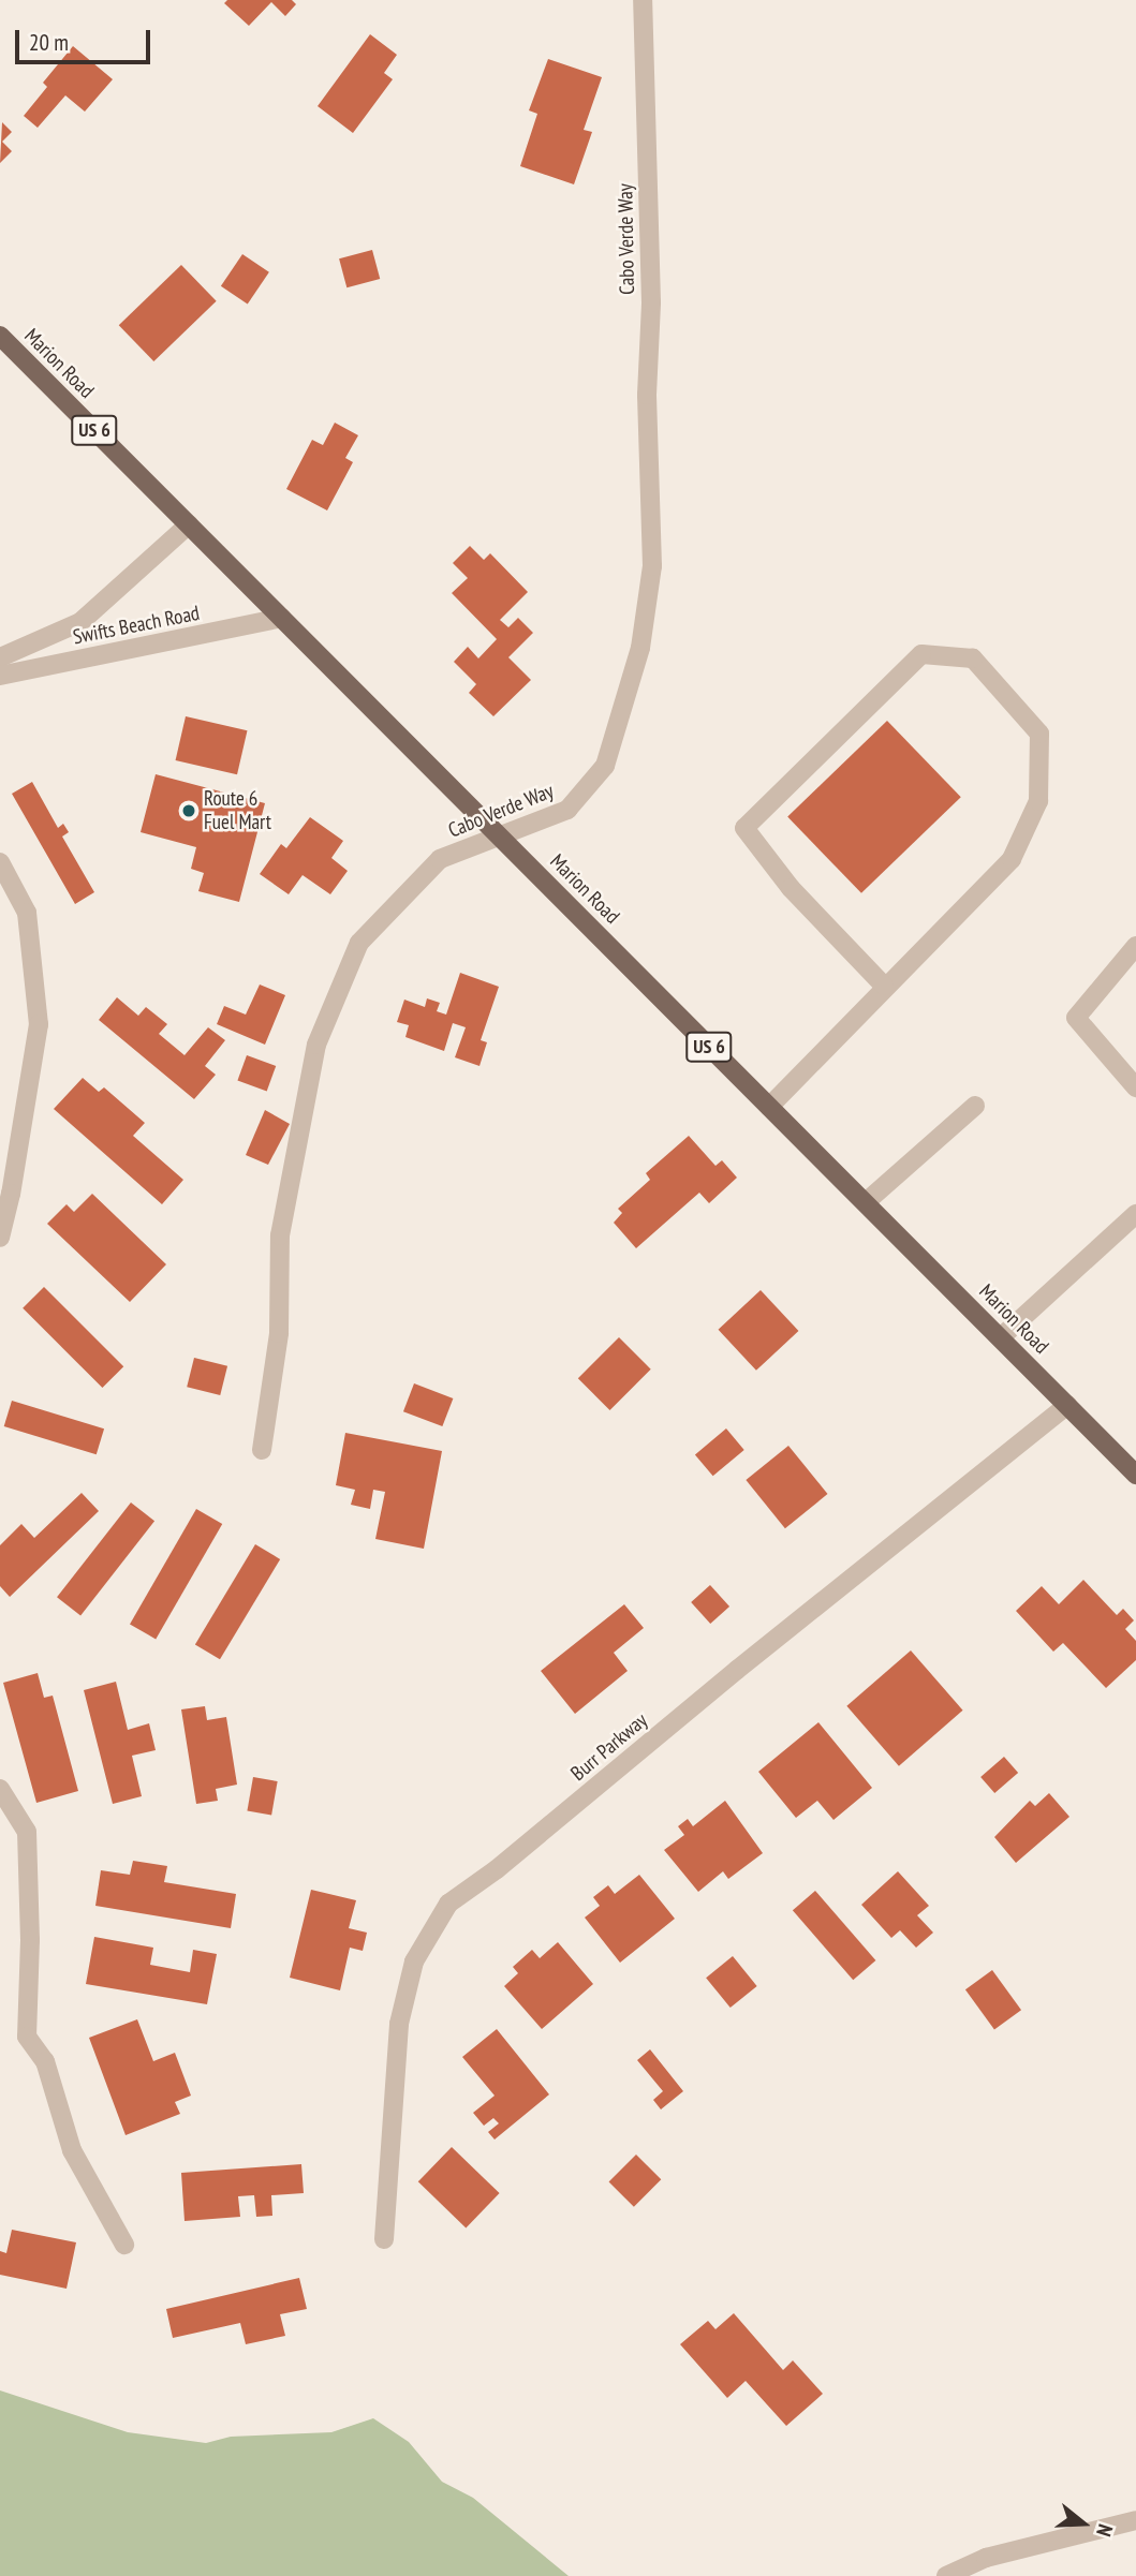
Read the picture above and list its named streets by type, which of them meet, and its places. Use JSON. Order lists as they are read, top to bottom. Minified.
{"streets":{"main road":["Marion Road","US 6"],"street":["Cabo Verde Way","Swifts Beach Road","Burr Parkway"]},"crossings":[["Cabo Verde Way","Marion Road"],["Marion Road","Swifts Beach Road"],["Marion Road","Burr Parkway"]],"places":["Route 6 Fuel Mart"],"scale_bar":"20 m","north":"right"}
